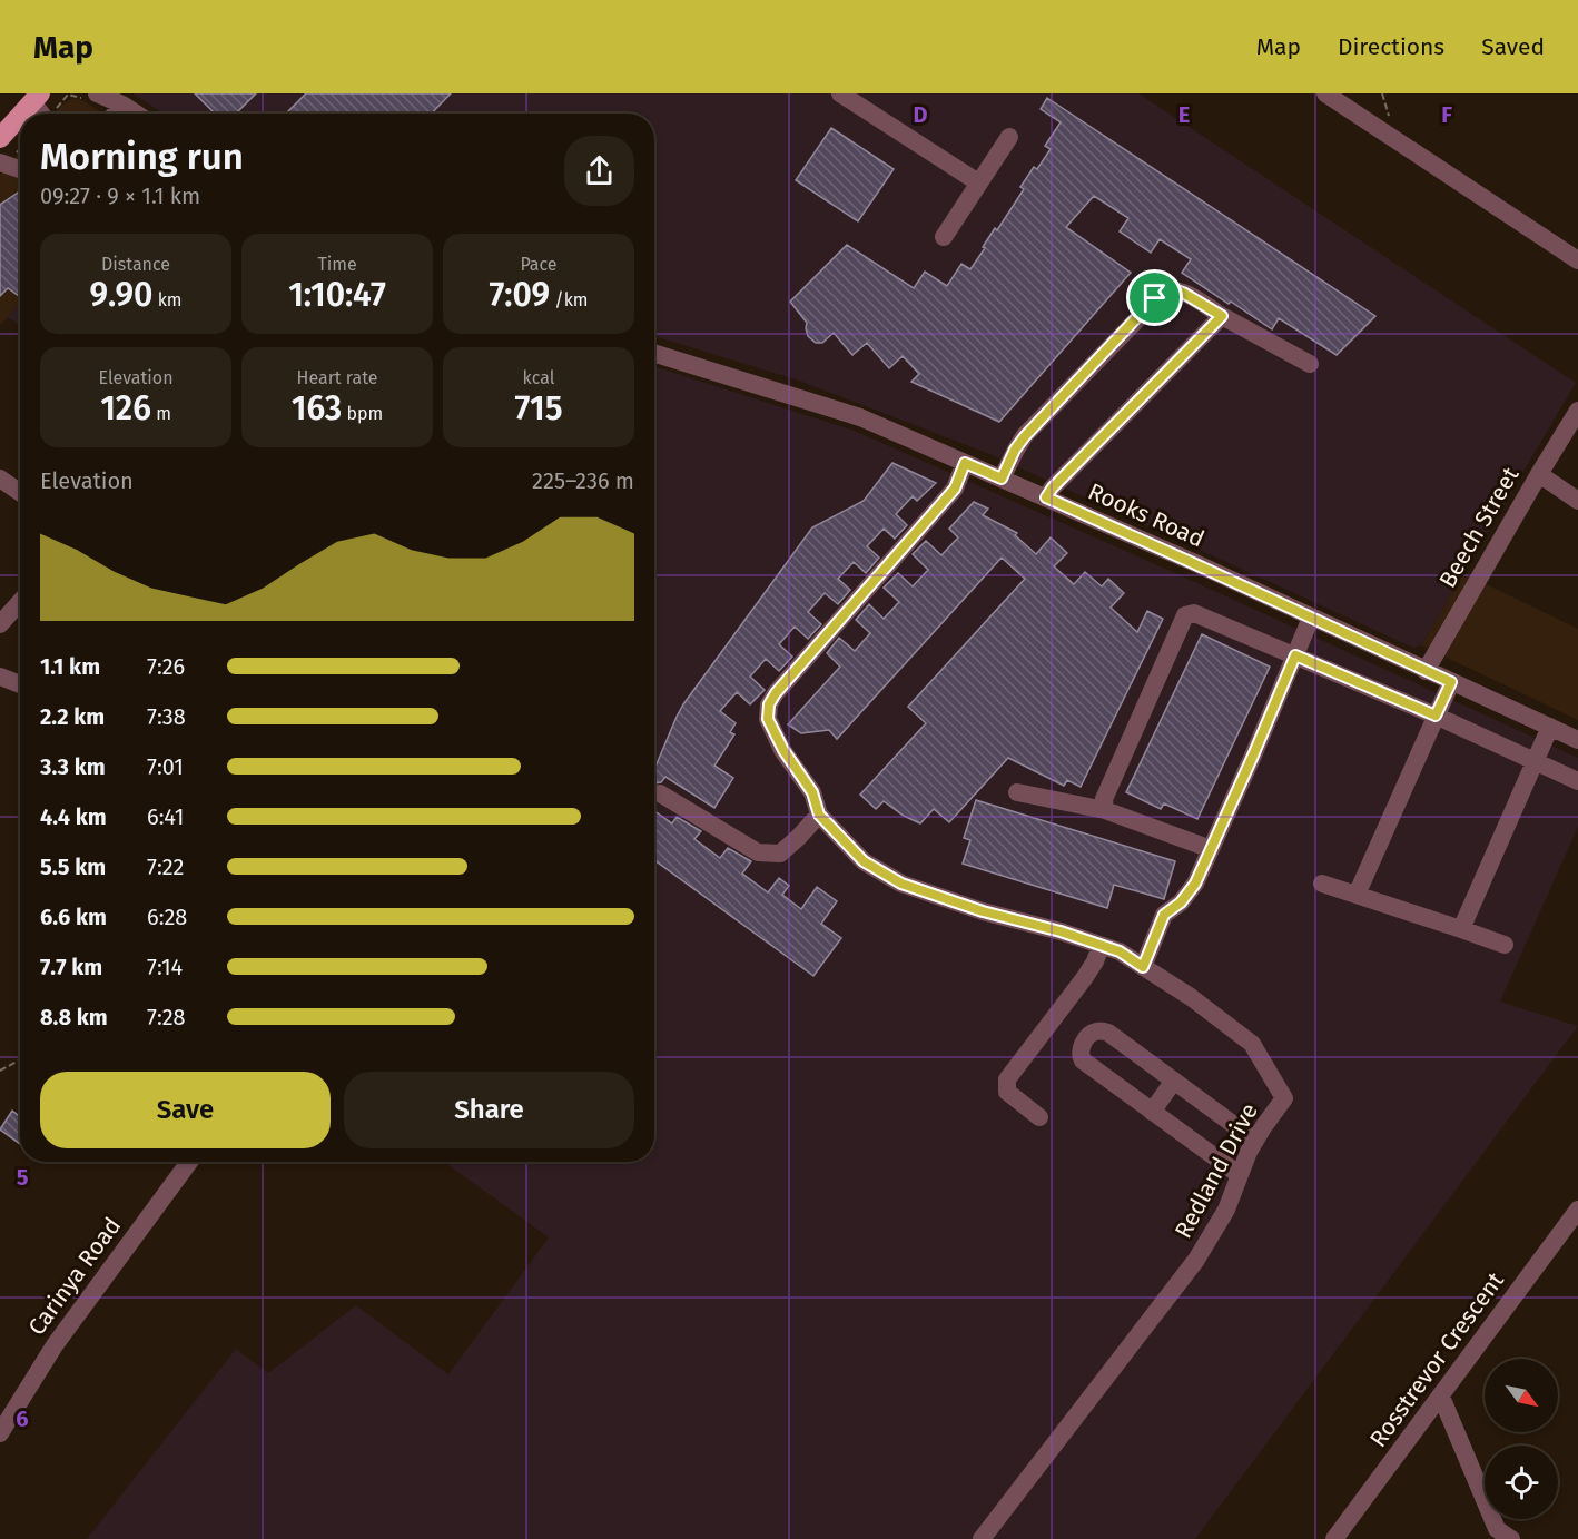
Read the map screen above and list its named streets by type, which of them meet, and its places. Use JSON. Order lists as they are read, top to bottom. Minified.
{"streets":{"street":["Rooks Road","Beech Street","Redland Drive","Carinya Road","Rosstrevor Crescent"]},"crossings":[["Rooks Road","Beech Street"],["Rooks Road","Redland Drive"]],"north":"bottom right","page":{"header":"Map","nav":["Map","Directions","Saved"],"heading":["Morning run","09:27 · 9 × 1.1 km"],"stats":[["Distance","9.90 km"],["Time","1:10:47"],["Pace","7:09 /km"],["Elevation","126 m"],["Heart rate","163 bpm"],["kcal","715"]],"chart":["Elevation","225–236 m"],"list":[{"name":"1.1 km","note":"7:26"},{"name":"2.2 km","note":"7:38"},{"name":"3.3 km","note":"7:01"},{"name":"4.4 km","note":"6:41"},{"name":"5.5 km","note":"7:22"},{"name":"6.6 km","note":"6:28"},{"name":"7.7 km","note":"7:14"},{"name":"8.8 km","note":"7:28"}],"buttons":["Save","Share"]},"grid":{"columns":["D","E","F"],"rows":["5","6"]}}
